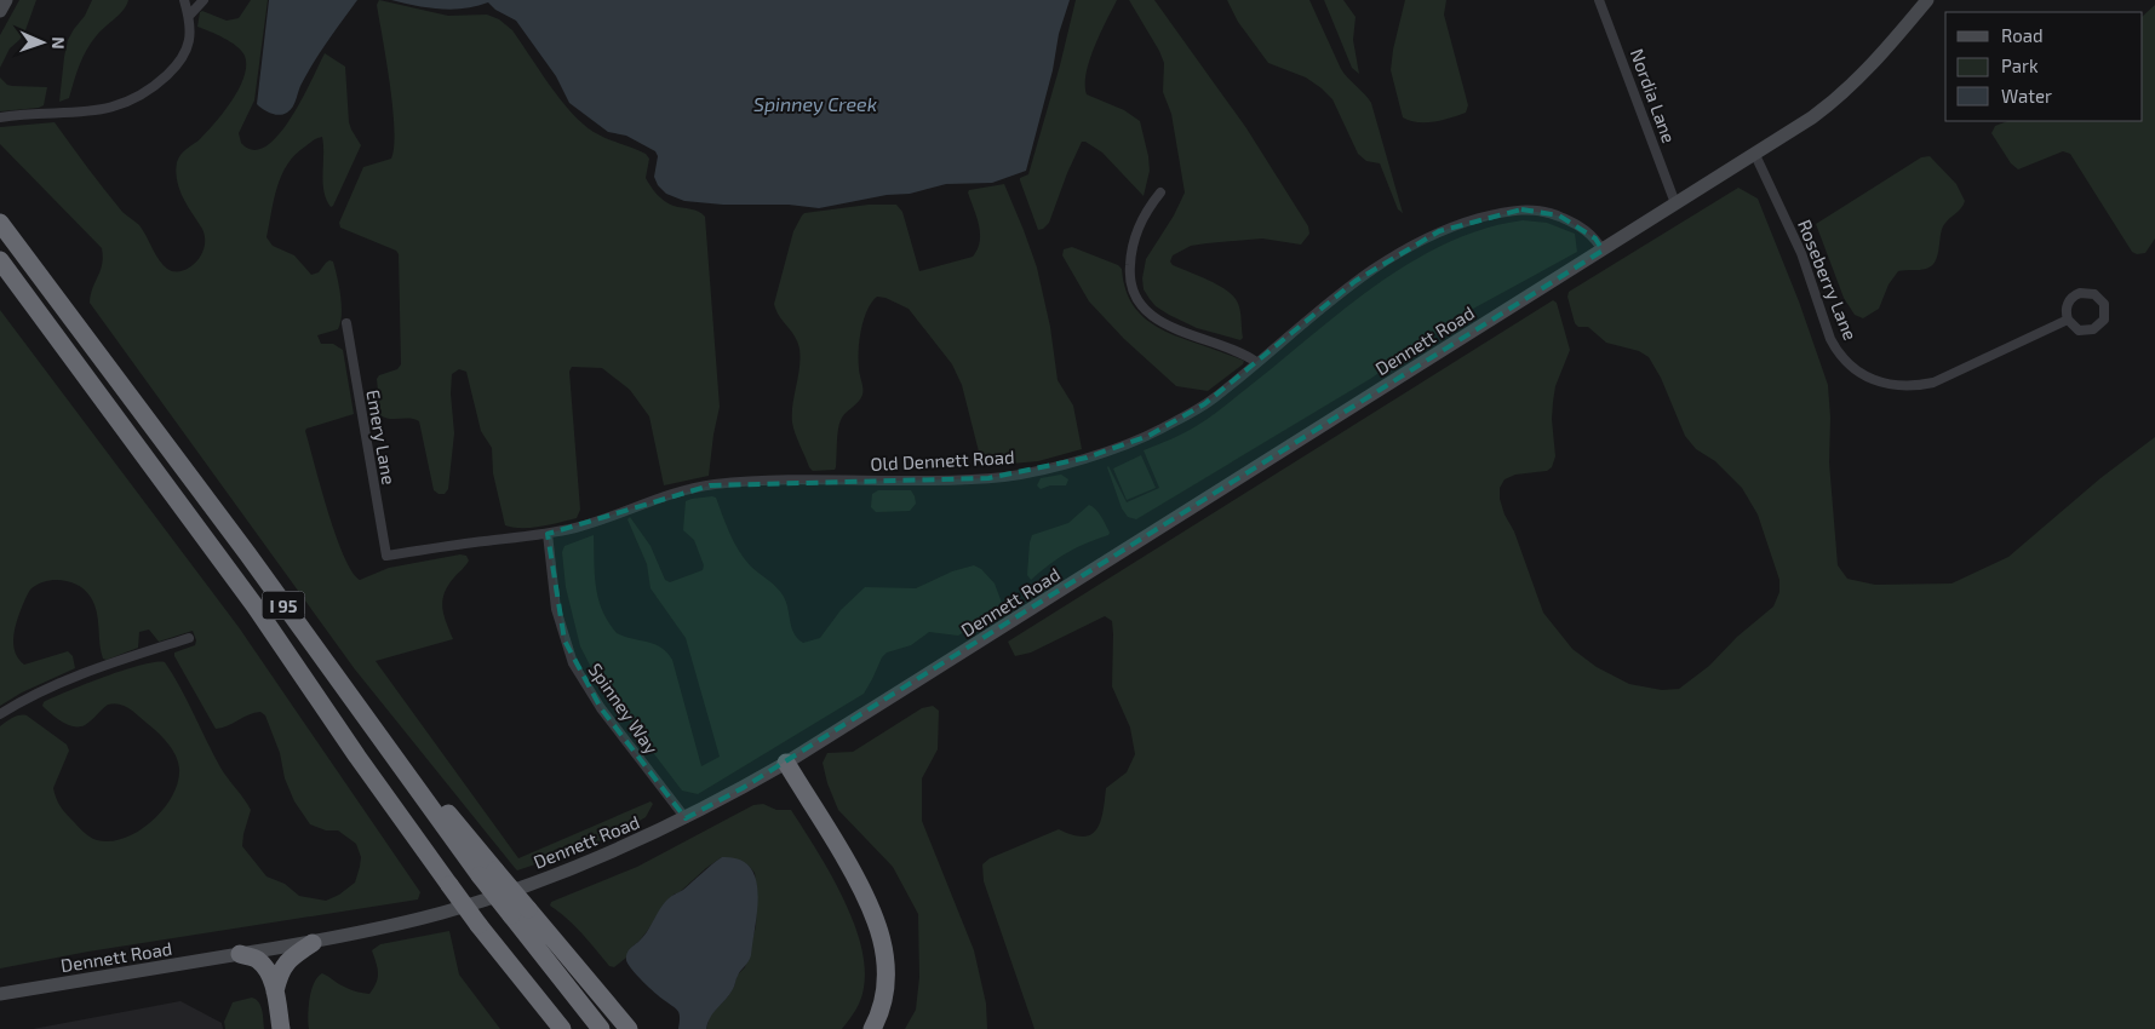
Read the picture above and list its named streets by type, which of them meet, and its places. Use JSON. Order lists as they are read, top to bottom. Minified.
{"streets":{"highway":["I 95"],"street":["Nordia Lane","Roseberry Lane","Dennett Road","Emery Lane","Old Dennett Road","Spinney Way"]},"crossings":[["Nordia Lane","Dennett Road"],["Roseberry Lane","Dennett Road"],["Dennett Road","Old Dennett Road"],["Dennett Road","Spinney Way"],["Emery Lane","Old Dennett Road"],["Old Dennett Road","Spinney Way"]],"water":["Spinney Creek"],"legend":["Road","Park","Water"],"north":"right"}
